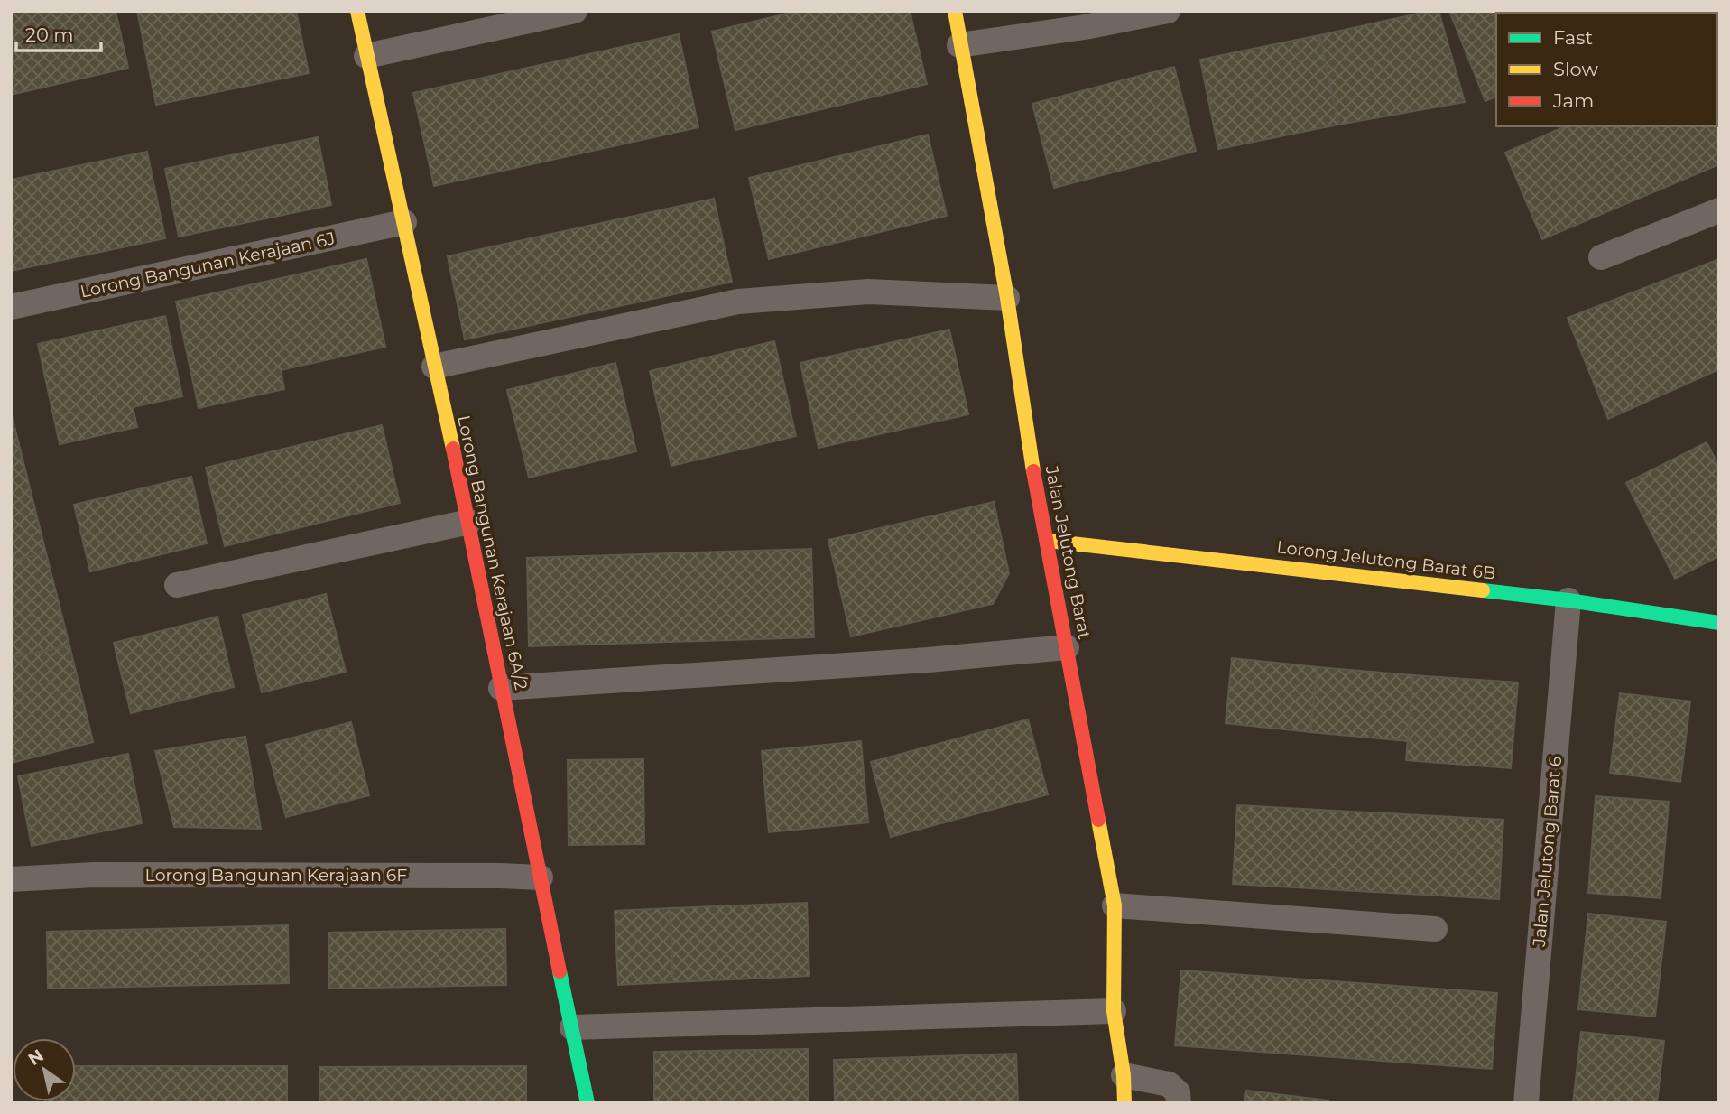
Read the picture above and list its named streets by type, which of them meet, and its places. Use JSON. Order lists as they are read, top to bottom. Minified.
{"streets":{"street":["Lorong Bangunan Kerajaan 6J","Lorong Bangunan Kerajaan 6A/2","Jalan Jelutong Barat","Lorong Jelutong Barat 6B","Jalan Jelutong Barat 6","Lorong Bangunan Kerajaan 6F"]},"crossings":[["Lorong Bangunan Kerajaan 6J","Lorong Bangunan Kerajaan 6A/2"],["Lorong Bangunan Kerajaan 6A/2","Lorong Bangunan Kerajaan 6F"],["Jalan Jelutong Barat","Lorong Jelutong Barat 6B"],["Lorong Jelutong Barat 6B","Jalan Jelutong Barat 6"]],"legend":["Fast","Slow","Jam"],"scale_bar":"20 m","north":"top left"}
